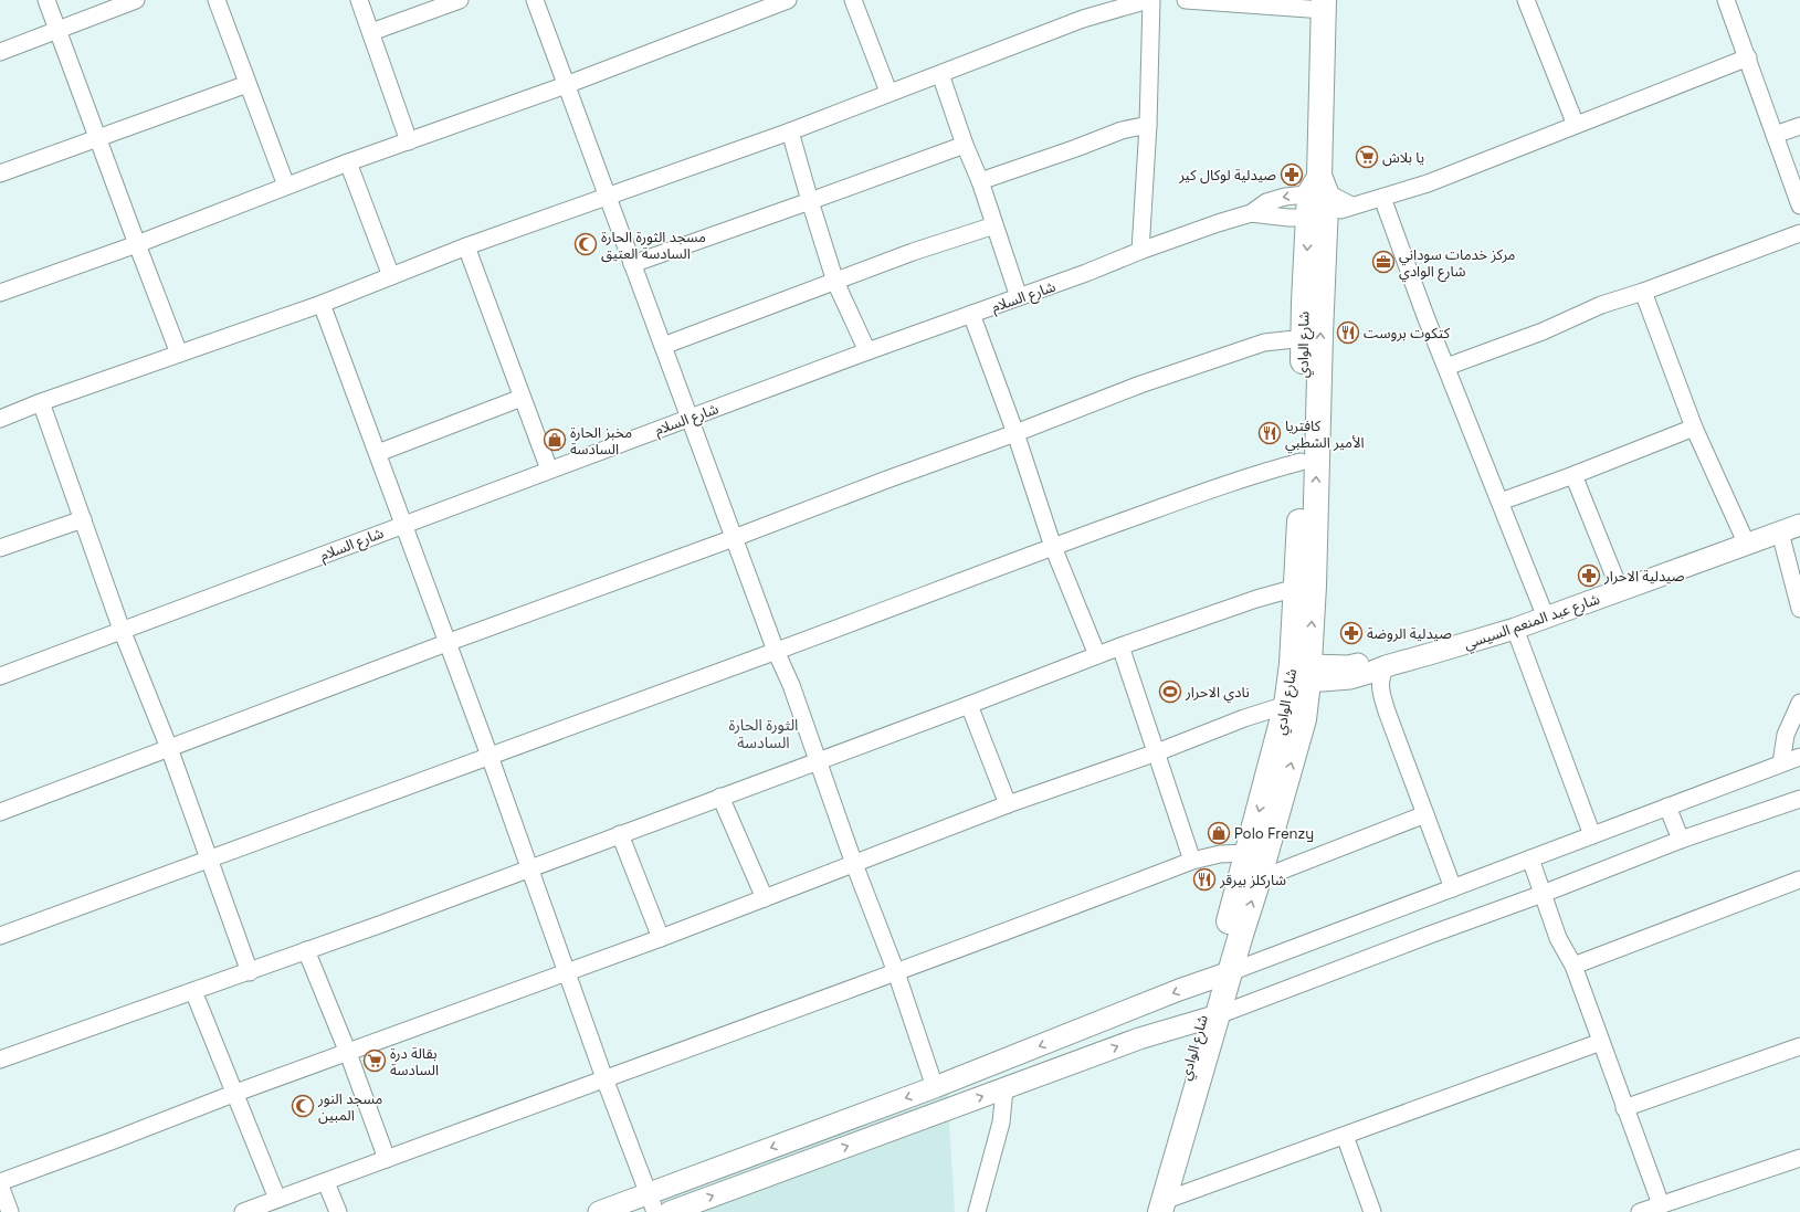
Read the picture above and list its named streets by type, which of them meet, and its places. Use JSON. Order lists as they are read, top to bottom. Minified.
{"streets":{"main road":["شارع الوادي"],"street":["شارع السلام","شارع عبد المنعم السيسي"]},"crossings":[["شارع السلام","شارع الوادي"],["شارع الوادي","شارع عبد المنعم السيسي"]],"districts":["الثورة الحارة السادسة"],"places":{"supermarket":["يا بلاش","بقالة درة السادسة"],"pharmacy":["صيدلية لوكال كير","صيدلية الاحرار","صيدلية الروضة"],"mosque":["مسجد الثورة الحارة السادسة العتيق","مسجد النور المبين"],"office":["مركز خدمات سوداني شارع الوادي"],"restaurant":["كتكوت بروست","كافتريا الأمير الشطبي","شاركلز بيرقر"],"shop":["مخبز الحارة السادسة","Polo Frenzy"],"sports":["نادي الاحرار"]}}
